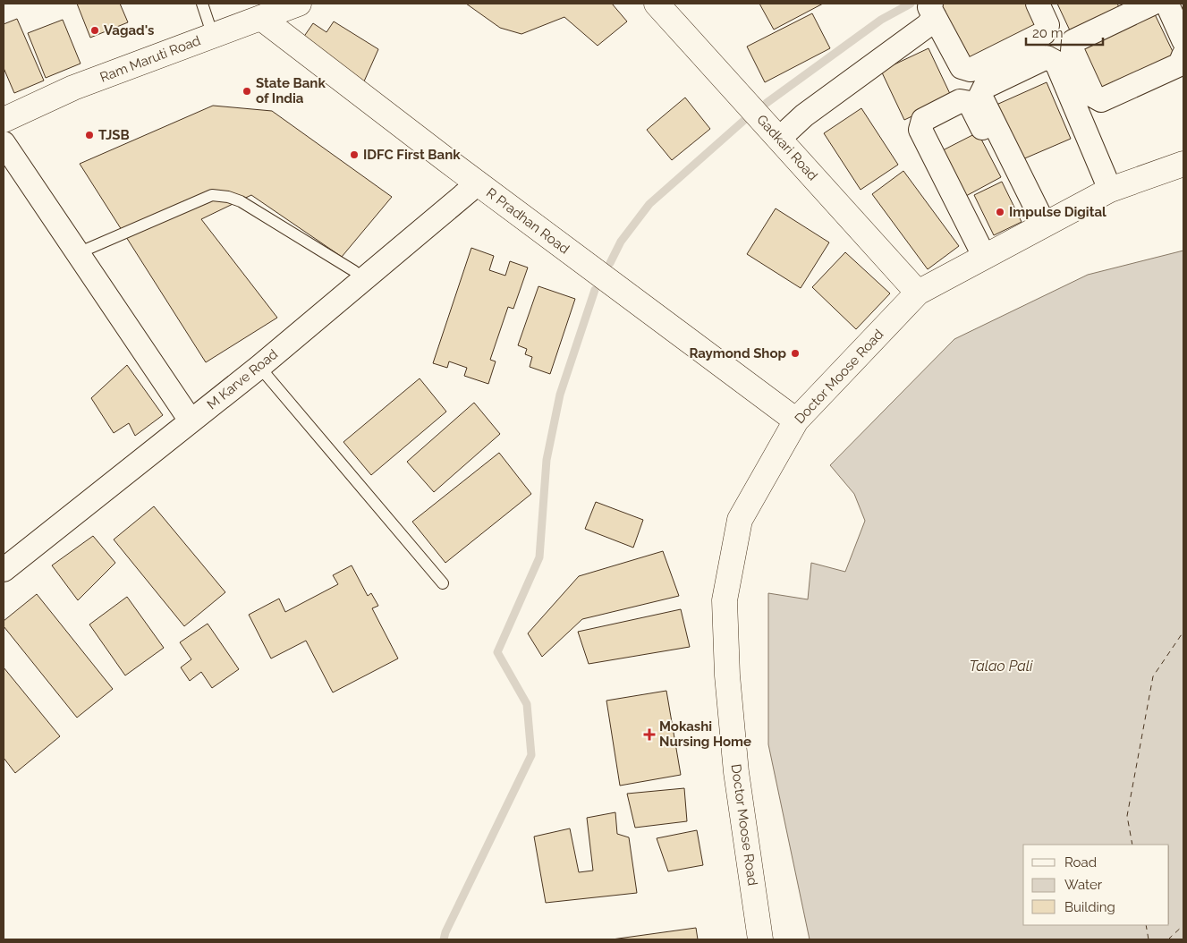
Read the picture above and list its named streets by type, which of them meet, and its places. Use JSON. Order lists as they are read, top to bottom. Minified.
{"streets":{"street":["Ram Maruti Road","Gadkari Road","R Pradhan Road","Doctor Moose Road","M Karve Road"]},"crossings":[["Ram Maruti Road","R Pradhan Road"],["Gadkari Road","Doctor Moose Road"],["R Pradhan Road","Doctor Moose Road"],["R Pradhan Road","M Karve Road"]],"water":["Talao Pali"],"places":{"other":["Vagad's","State Bank of India","TJSB","IDFC First Bank","Impulse Digital","Raymond Shop"],"health":["Mokashi Nursing Home"]},"legend":["Road","Water","Building"],"scale_bar":"20 m"}
